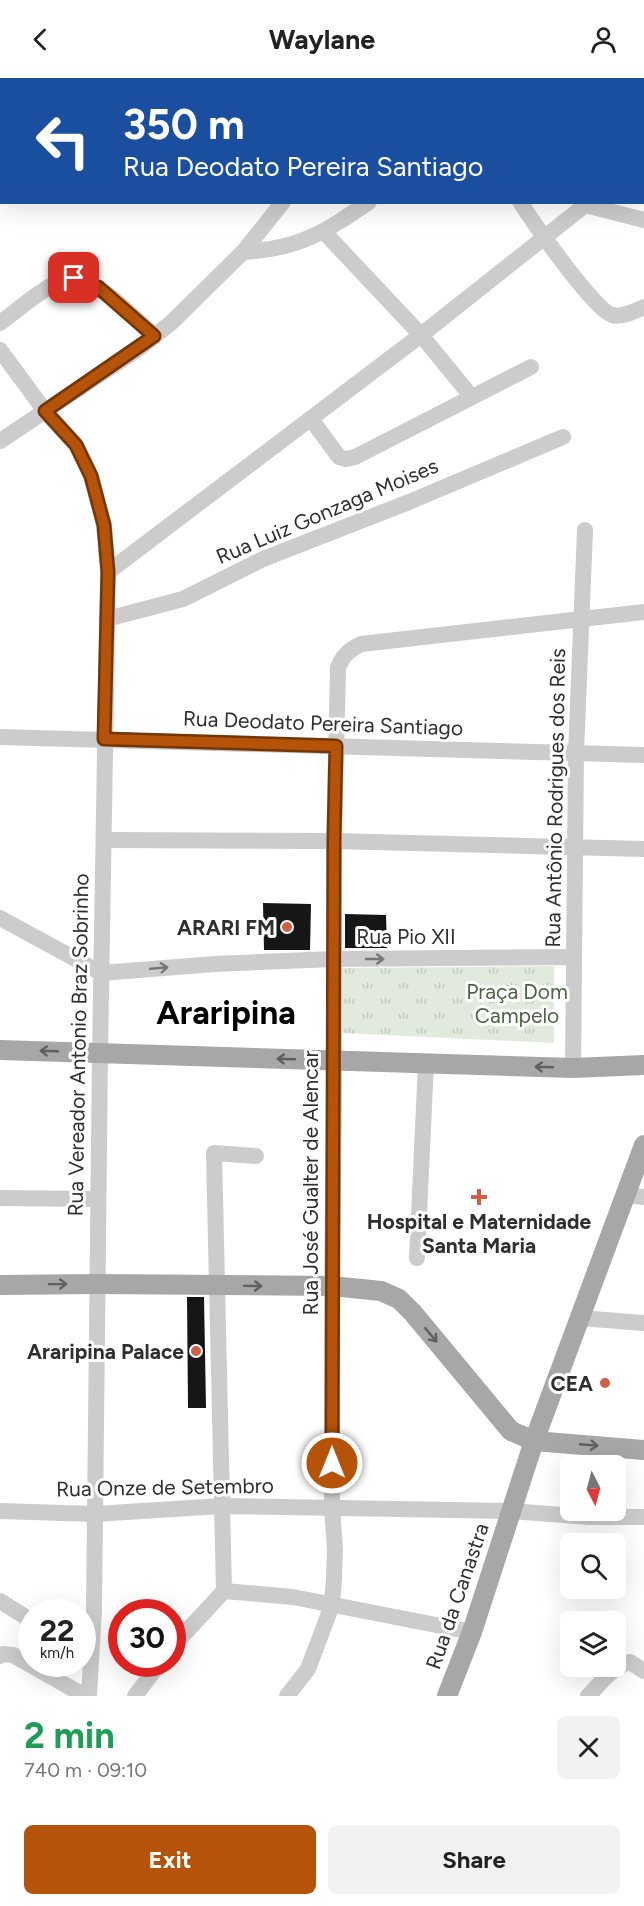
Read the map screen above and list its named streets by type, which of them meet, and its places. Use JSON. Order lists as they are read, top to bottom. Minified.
{"streets":{"main road":["Rua da Canastra"],"street":["Rua Luiz Gonzaga Moises","Rua Deodato Pereira Santiago","Rua Antônio Rodrigues dos Reis","Rua Pio XII","Rua Vereador Antonio Braz Sobrinho","Rua José Gualter de Alencar","Rua Onze de Setembro"]},"crossings":[["Rua Luiz Gonzaga Moises","Rua Vereador Antonio Braz Sobrinho"],["Rua Deodato Pereira Santiago","Rua Antônio Rodrigues dos Reis"],["Rua Deodato Pereira Santiago","Rua Vereador Antonio Braz Sobrinho"],["Rua Deodato Pereira Santiago","Rua José Gualter de Alencar"],["Rua Antônio Rodrigues dos Reis","Rua Pio XII"],["Rua Antônio Rodrigues dos Reis","Rua José Gualter de Alencar"],["Rua Pio XII","Rua Vereador Antonio Braz Sobrinho"],["Rua Pio XII","Rua José Gualter de Alencar"],["Rua Vereador Antonio Braz Sobrinho","Rua Onze de Setembro"],["Rua José Gualter de Alencar","Rua Onze de Setembro"],["Rua Onze de Setembro","Rua da Canastra"]],"districts":["Araripina"],"parks":["Praça Dom Campelo"],"places":{"other":["ARARI FM","Araripina Palace","CEA"],"health":["Hospital e Maternidade Santa Maria"]},"north":"bottom","page":{"header":"Waylane","turn":["350 m","Rua Deodato Pereira Santiago"],"speed":"22 km/h","limit":"30","heading":["2 min","740 m · 09:10"],"buttons":["Exit","Share"]}}
